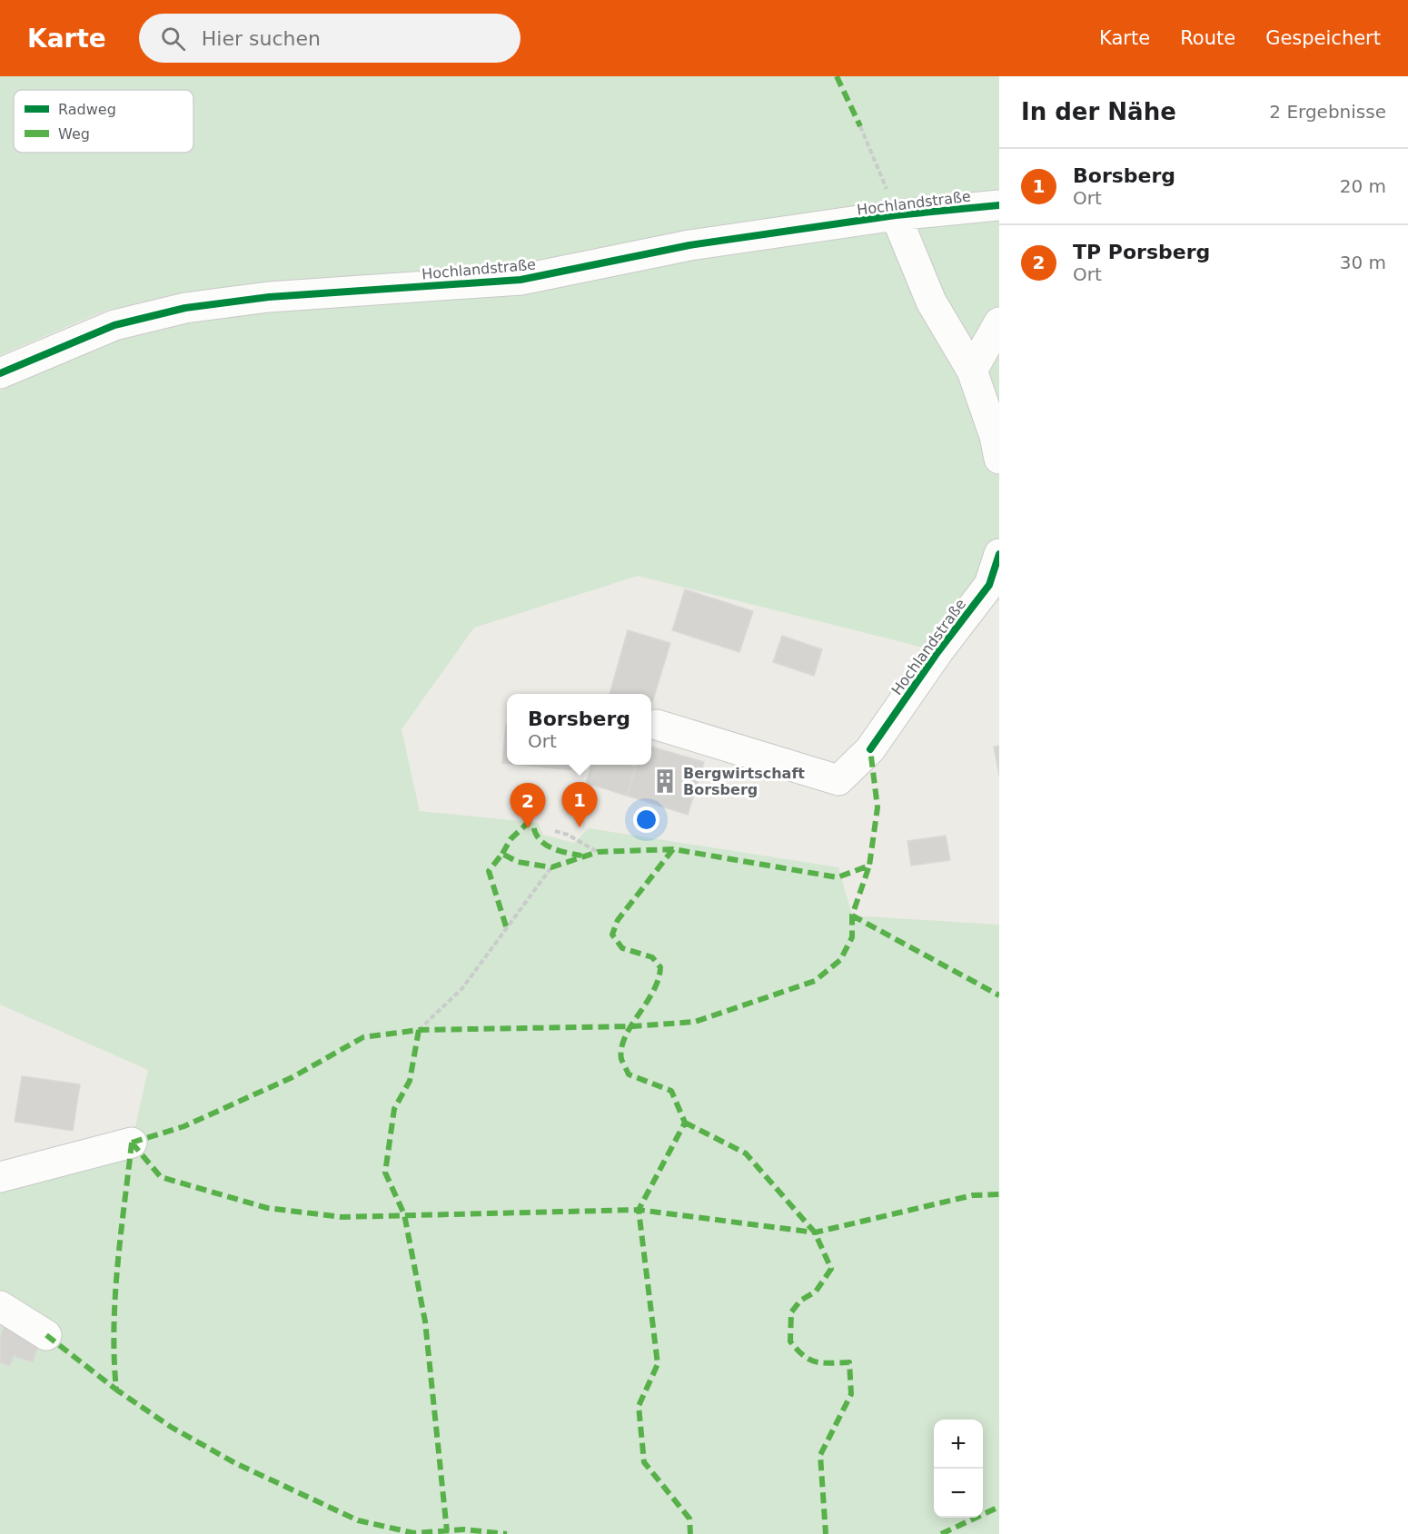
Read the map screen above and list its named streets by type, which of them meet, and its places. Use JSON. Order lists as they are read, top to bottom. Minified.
{"streets":{"street":["Hochlandstraße"]},"places":{"building":["Bergwirtschaft Borsberg"]},"legend":["Radweg","Weg"],"page":{"header":"Karte","search":"Hier suchen","nav":["Karte","Route","Gespeichert"],"heading":["In der Nähe","2 Ergebnisse"],"list":[{"mark":"1","name":"Borsberg","note":"Ort","value":"20 m"},{"mark":"2","name":"TP Porsberg","note":"Ort","value":"30 m"}],"popup":["Borsberg","Ort"],"pins":["1","2"],"map_buttons":["+","−"]}}
